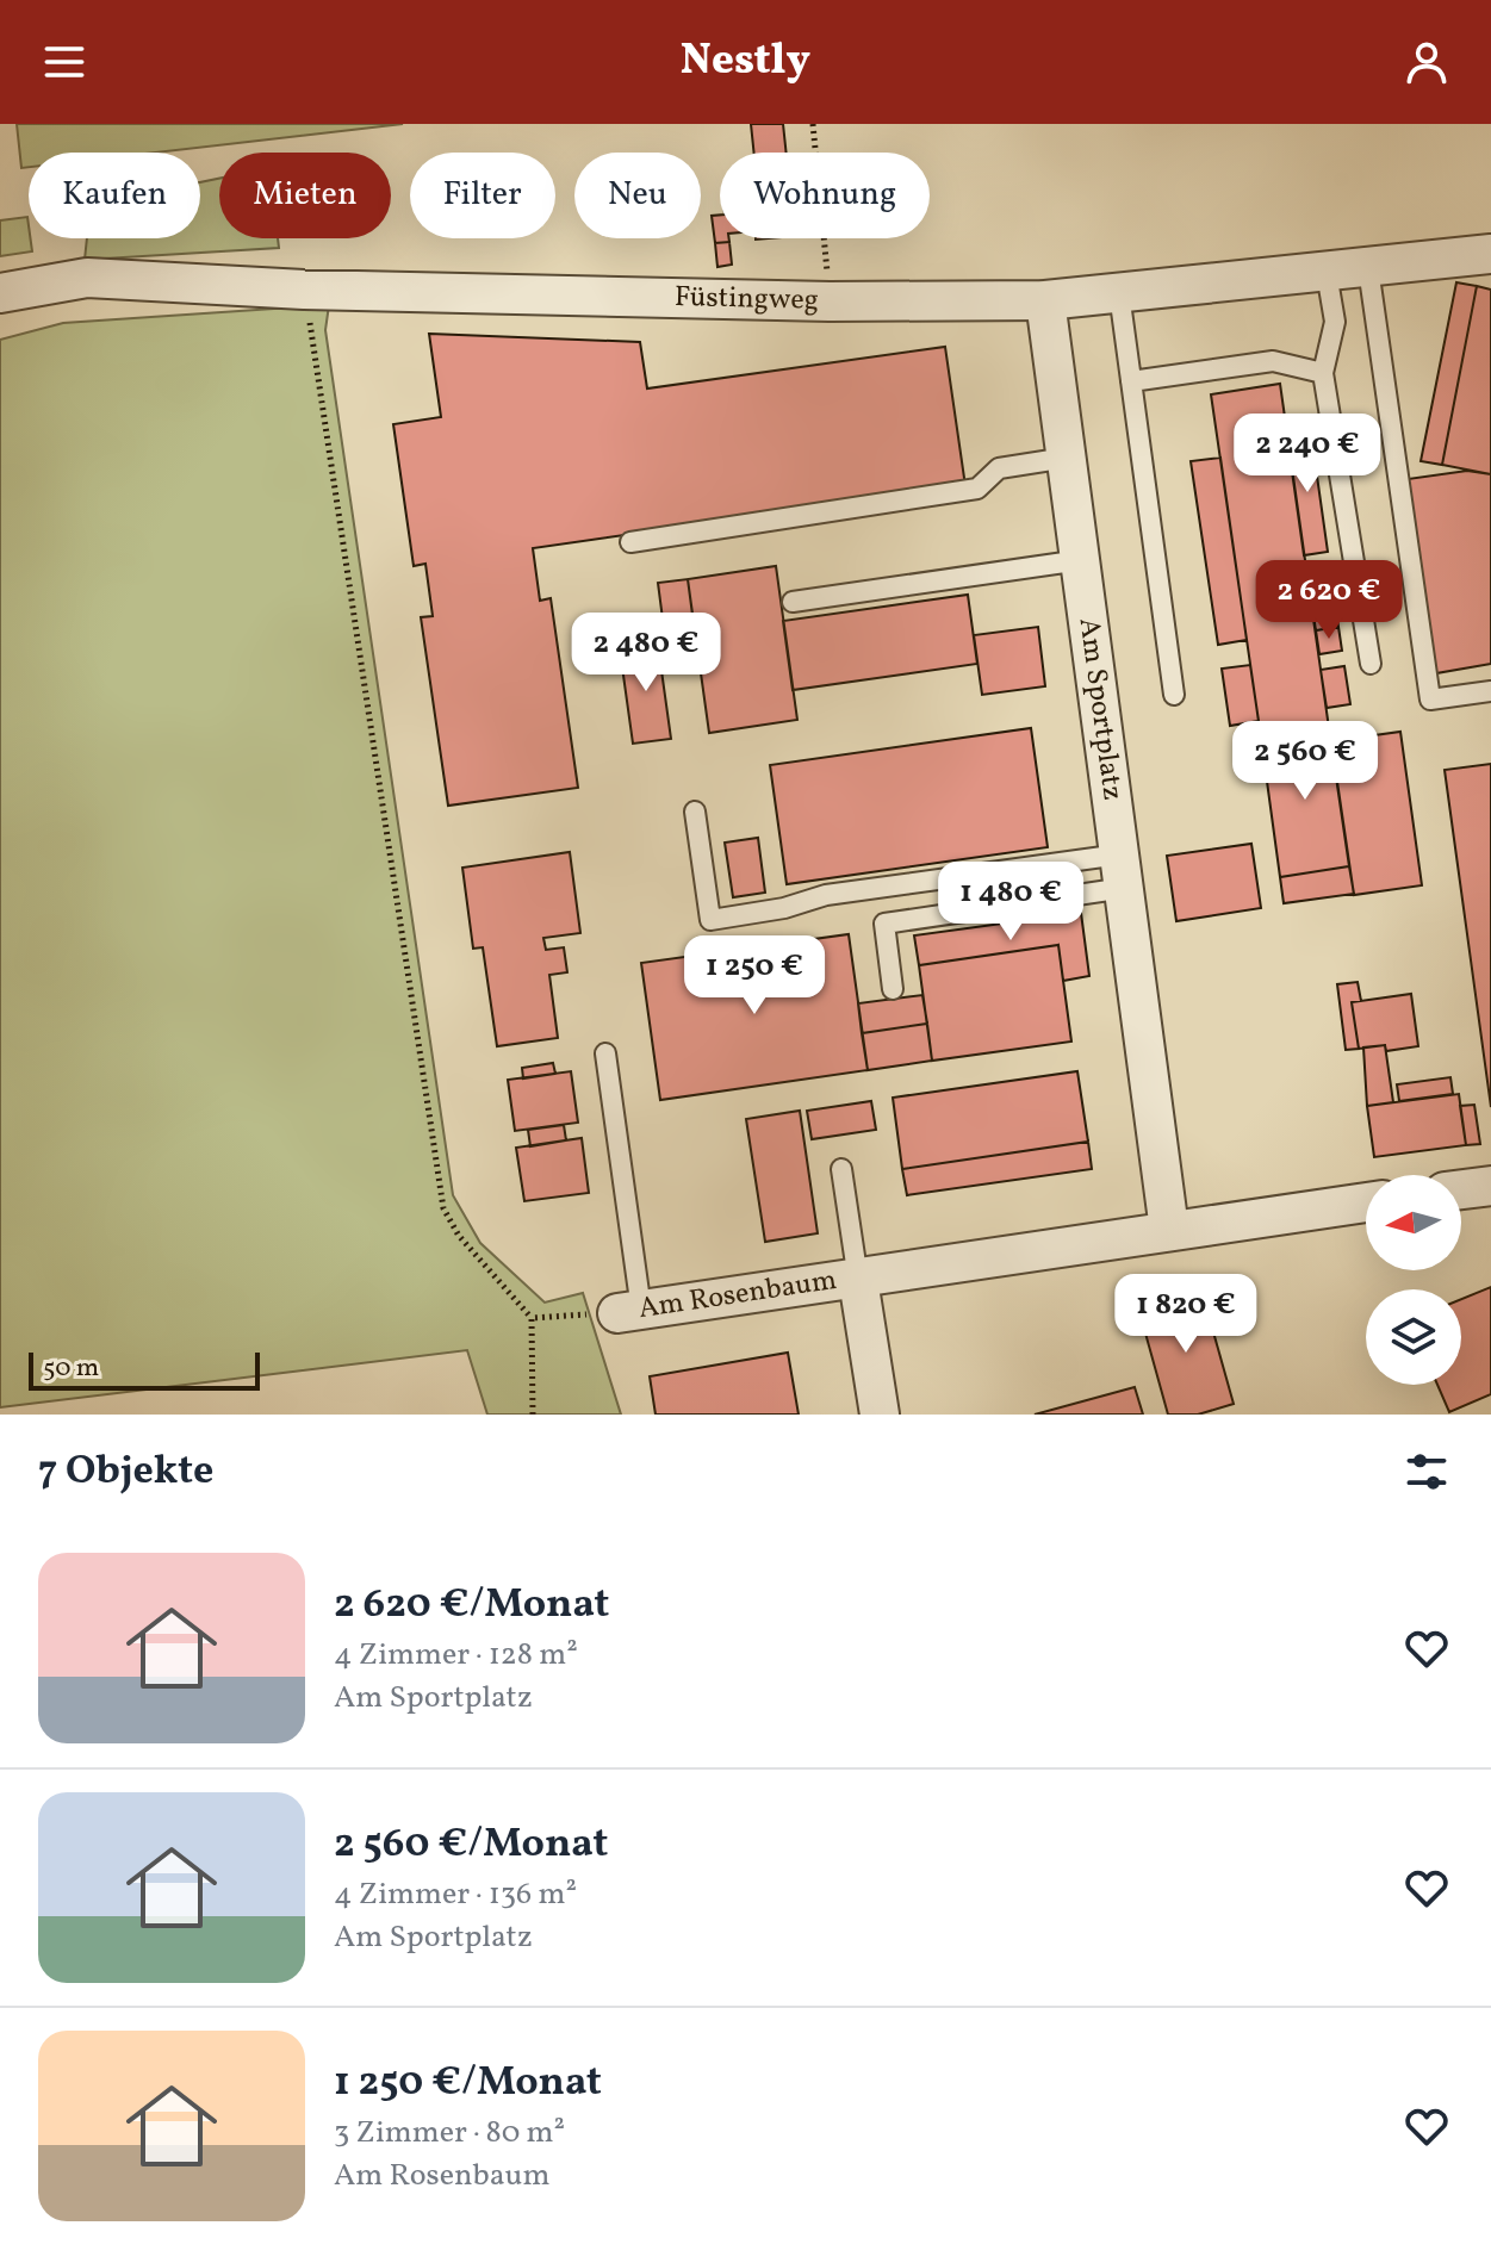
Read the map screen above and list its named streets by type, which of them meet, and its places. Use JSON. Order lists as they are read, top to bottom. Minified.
{"streets":{"street":["Füstingweg","Am Sportplatz","Am Rosenbaum"]},"crossings":[["Füstingweg","Am Sportplatz"],["Am Sportplatz","Am Rosenbaum"]],"scale_bar":"50 m","north":"left","page":{"header":"Nestly","chip":["Kaufen","Mieten","Filter","Neu","Wohnung"],"price":["2 240 €","2 620 €","2 480 €","2 560 €","1 480 €","1 250 €","1 820 €"],"scale":"50 m","heading":"7 Objekte","list":[{"name":"2 620 €/Monat","note":"4 Zimmer · 128 m² · Am Sportplatz"},{"name":"2 560 €/Monat","note":"4 Zimmer · 136 m² · Am Sportplatz"},{"name":"1 250 €/Monat","note":"3 Zimmer · 80 m² · Am Rosenbaum"}]}}
